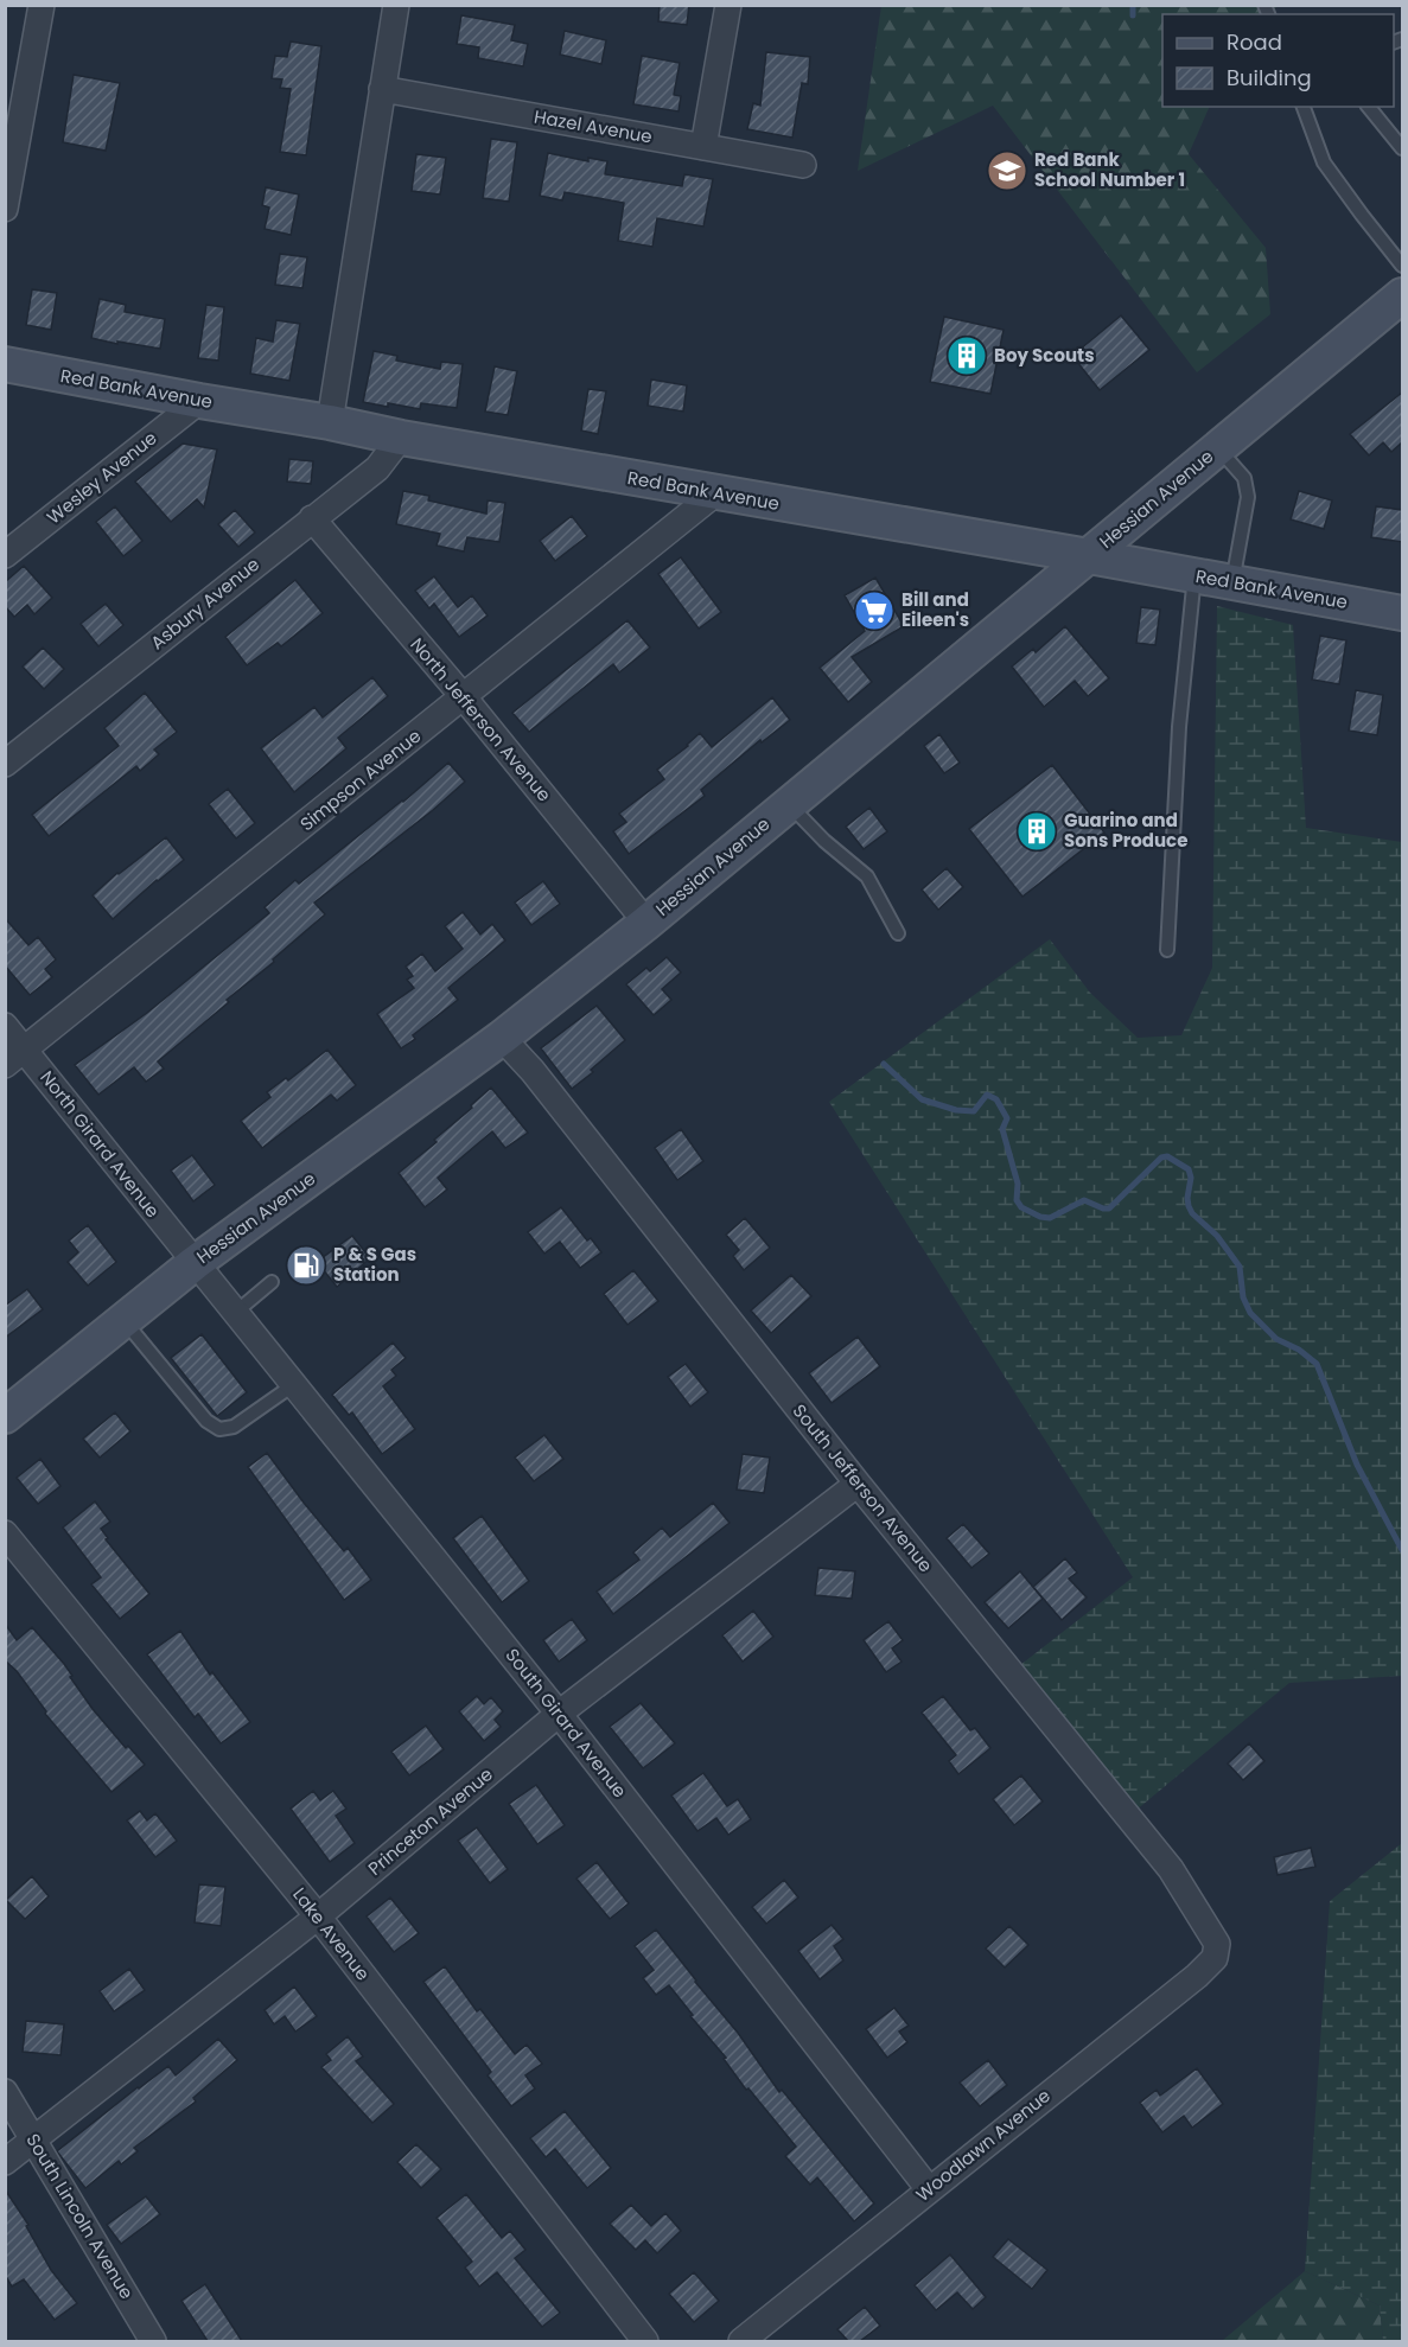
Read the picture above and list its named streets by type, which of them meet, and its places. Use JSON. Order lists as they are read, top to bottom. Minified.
{"streets":{"main road":["Red Bank Avenue","Hessian Avenue"],"street":["Hazel Avenue","Wesley Avenue","Asbury Avenue","North Jefferson Avenue","Simpson Avenue","North Girard Avenue","South Jefferson Avenue","South Girard Avenue","Princeton Avenue","Lake Avenue","Woodlawn Avenue","South Lincoln Avenue"]},"crossings":[["Red Bank Avenue","Wesley Avenue"],["Red Bank Avenue","Hessian Avenue"],["Red Bank Avenue","Asbury Avenue"],["Red Bank Avenue","Simpson Avenue"],["Hessian Avenue","North Jefferson Avenue"],["Hessian Avenue","North Girard Avenue"],["Hessian Avenue","South Jefferson Avenue"],["Hessian Avenue","South Girard Avenue"],["Asbury Avenue","North Jefferson Avenue"],["North Jefferson Avenue","Simpson Avenue"],["Simpson Avenue","North Girard Avenue"],["North Girard Avenue","South Girard Avenue"],["South Jefferson Avenue","Princeton Avenue"],["South Jefferson Avenue","Woodlawn Avenue"],["South Girard Avenue","Princeton Avenue"],["South Girard Avenue","Woodlawn Avenue"],["Princeton Avenue","Lake Avenue"],["Princeton Avenue","South Lincoln Avenue"]],"places":{"school or university":["Red Bank School Number 1"],"building":["Boy Scouts","Guarino and Sons Produce"],"supermarket":["Bill and Eileen's"],"fuel station":["P & S Gas Station"]},"legend":["Road","Building"]}
